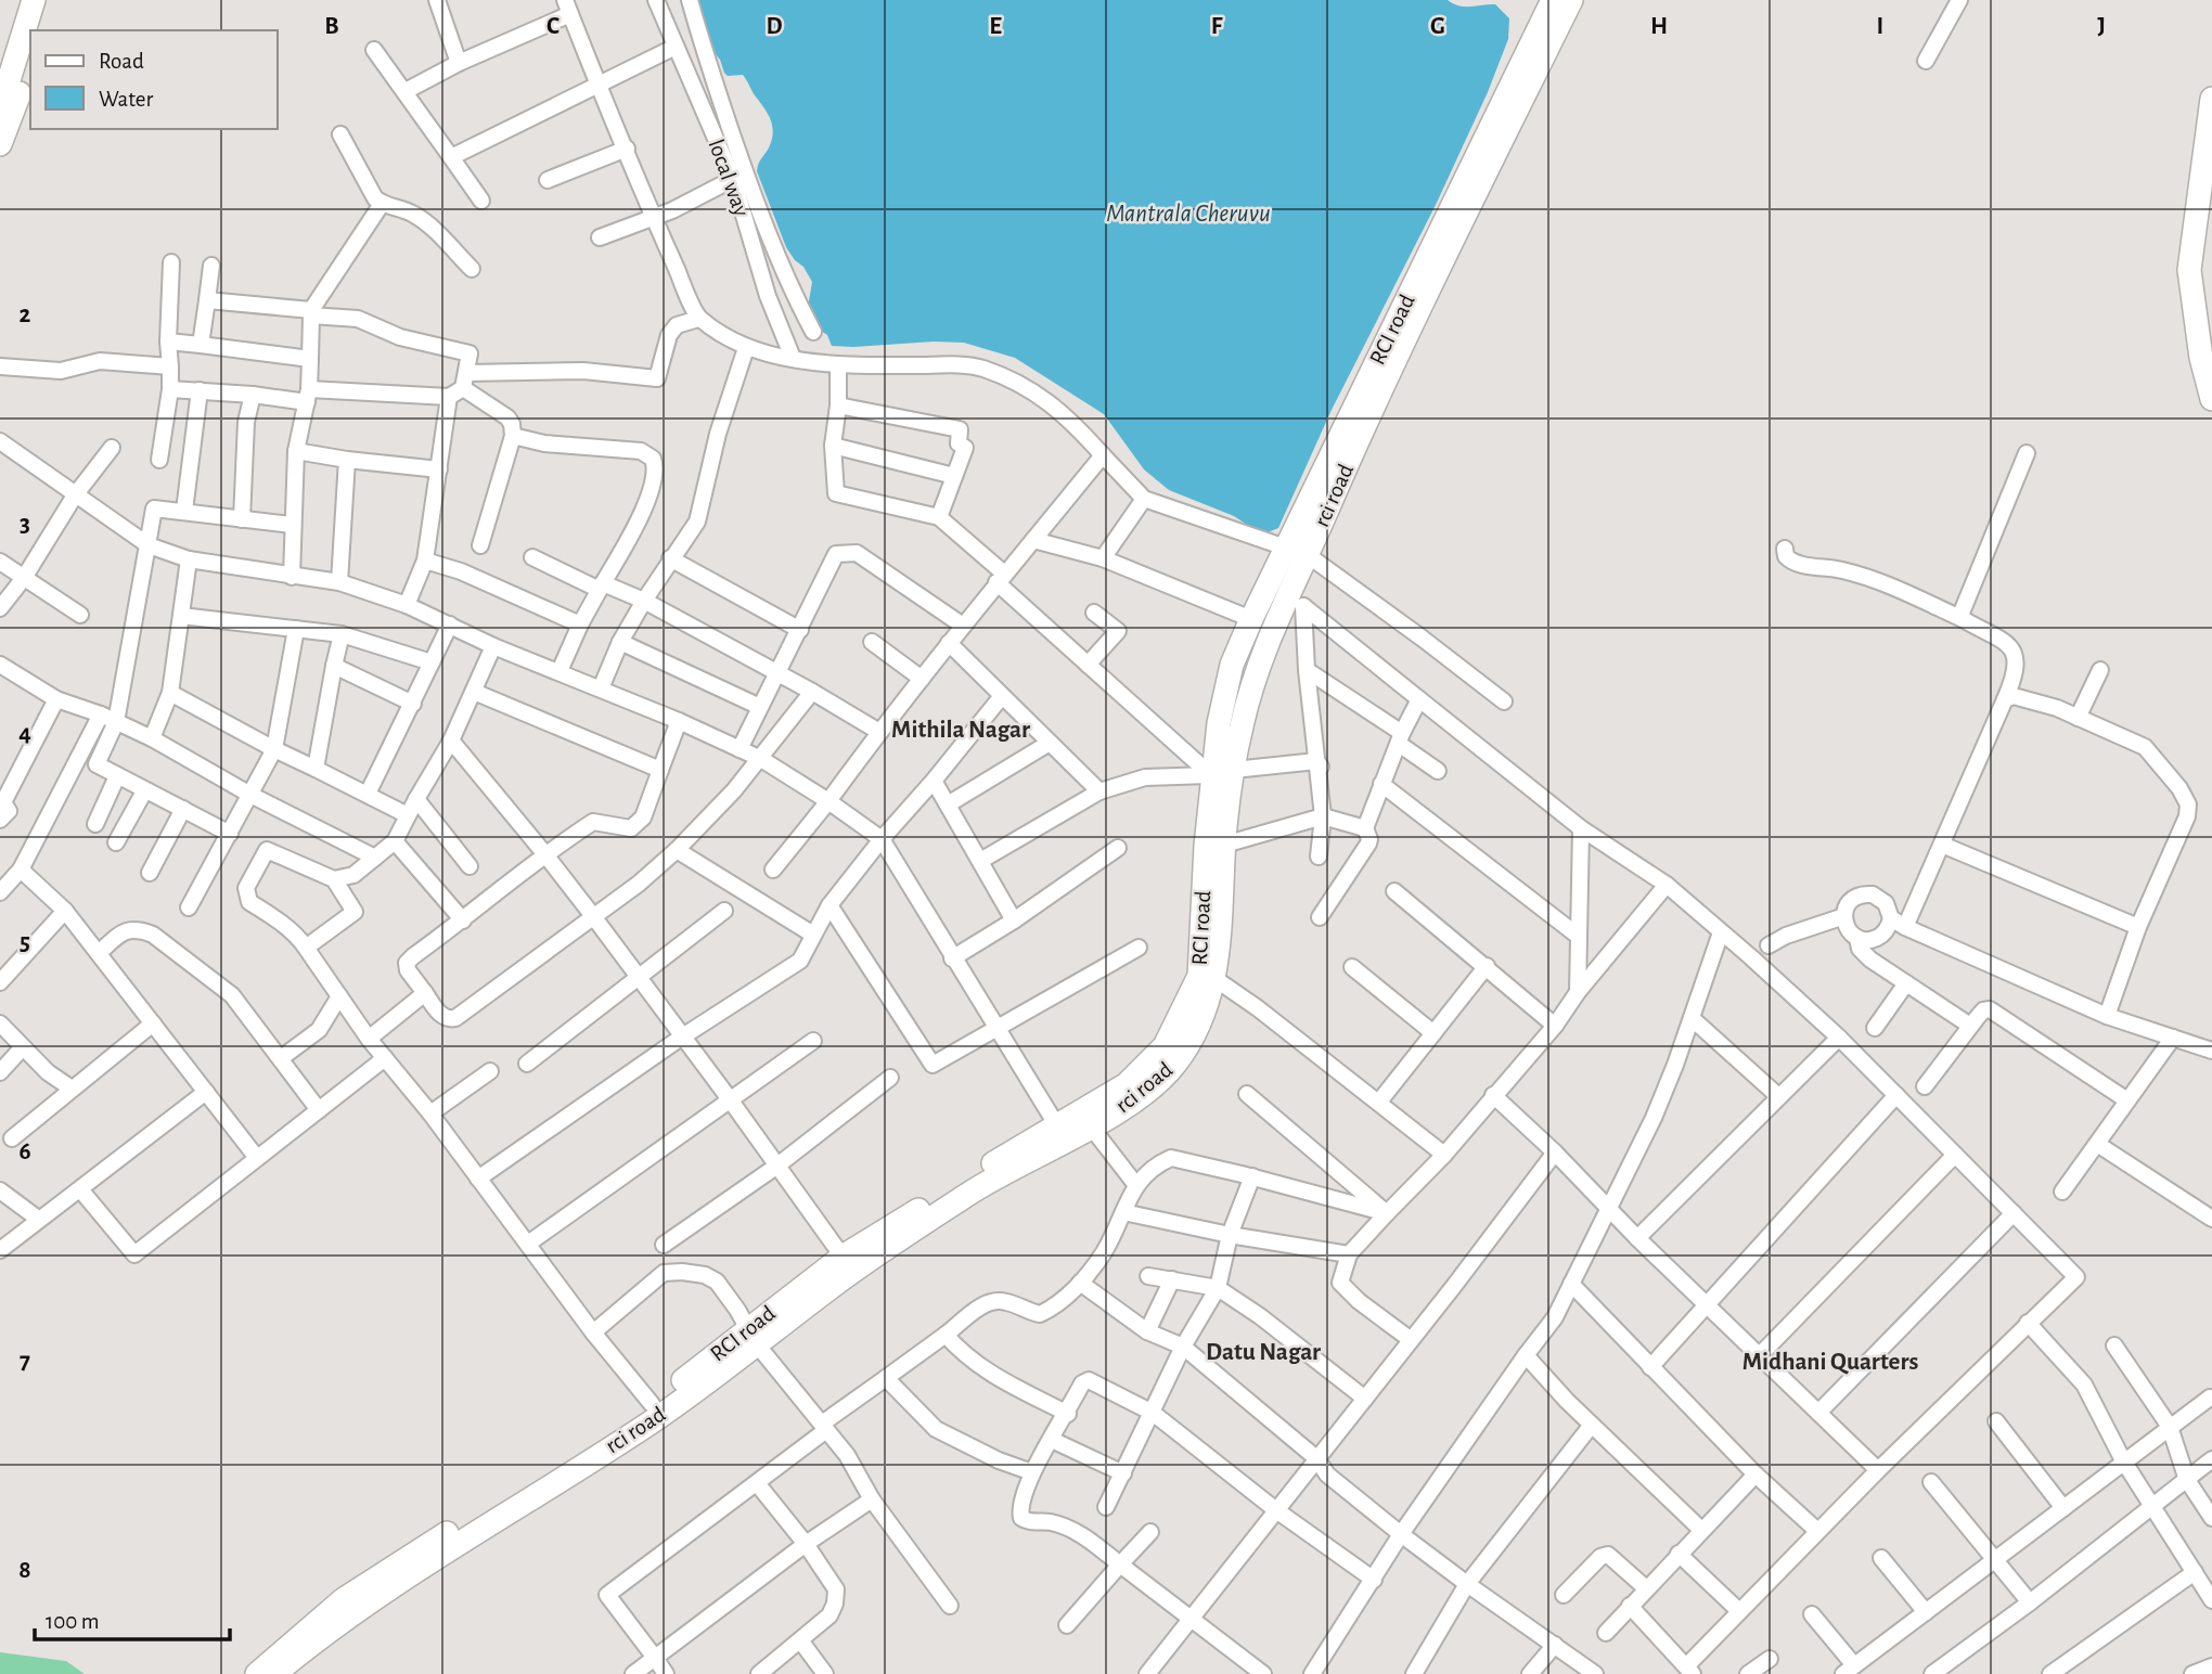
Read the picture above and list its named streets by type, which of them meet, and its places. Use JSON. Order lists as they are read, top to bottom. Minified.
{"streets":{"main road":["RCI road","rci road"],"street":["local way"]},"crossings":[["RCI road","rci road"]],"districts":["Mithila Nagar","Datu Nagar","Midhani Quarters"],"water":["Mantrala Cheruvu"],"legend":["Road","Water"],"scale_bar":"100 m","grid":{"columns":["B","C","D","E","F","G","H","I","J"],"rows":["2","3","4","5","6","7","8"]}}
